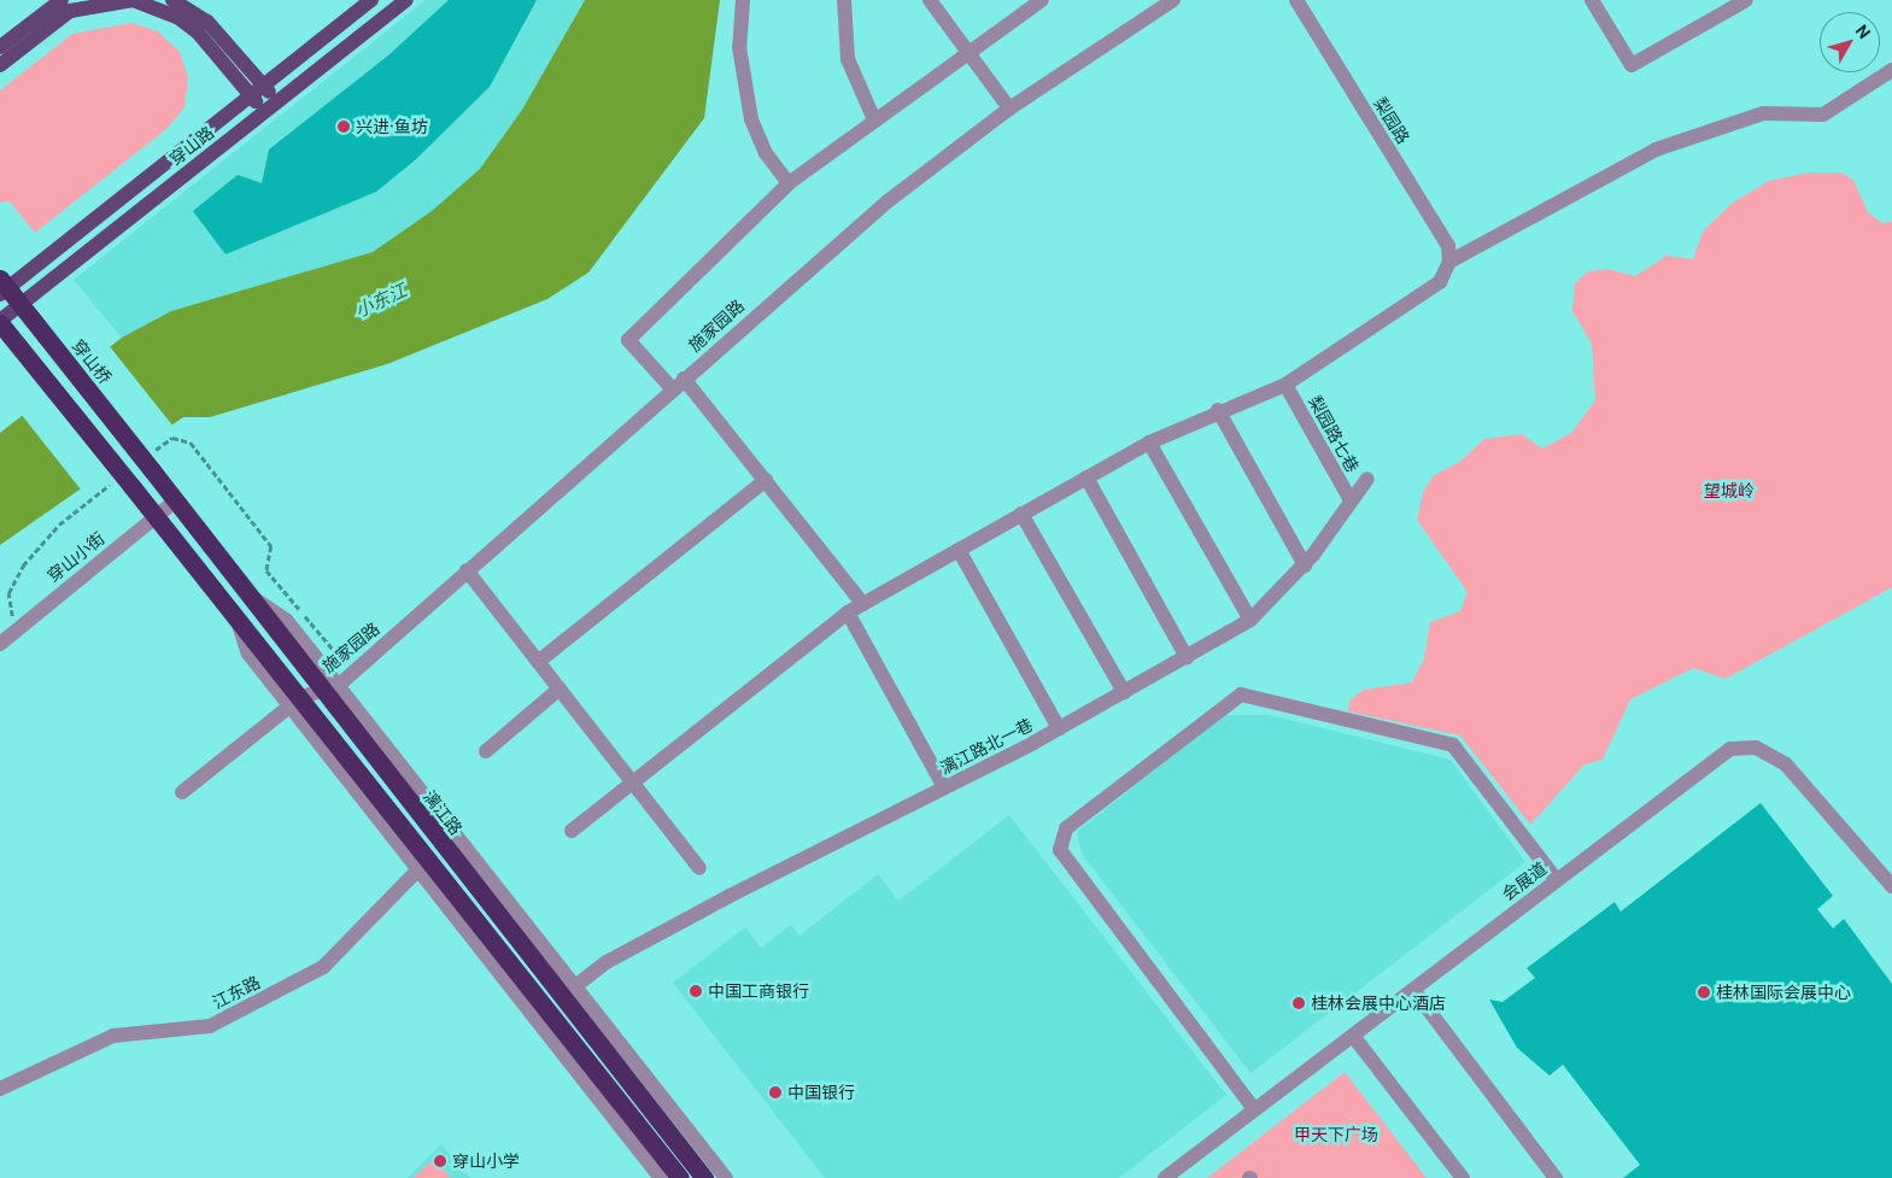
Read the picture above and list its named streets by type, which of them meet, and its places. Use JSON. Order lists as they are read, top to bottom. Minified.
{"streets":{"highway":["穿山桥","漓江路"],"main road":["穿山路"],"street":["梨园路","施家园路","梨园路七巷","穿山小街","漓江路北一巷","会展道","江东路"]},"crossings":[["施家园路","漓江路"],["穿山桥","漓江路"],["梨园路七巷","漓江路北一巷"],["穿山小街","漓江路"]],"water":["小东江"],"parks":["望城岭","甲天下广场"],"places":["兴进·鱼坊","中国工商银行","桂林国际会展中心","桂林会展中心酒店","中国银行","穿山小学"],"north":"top right"}
